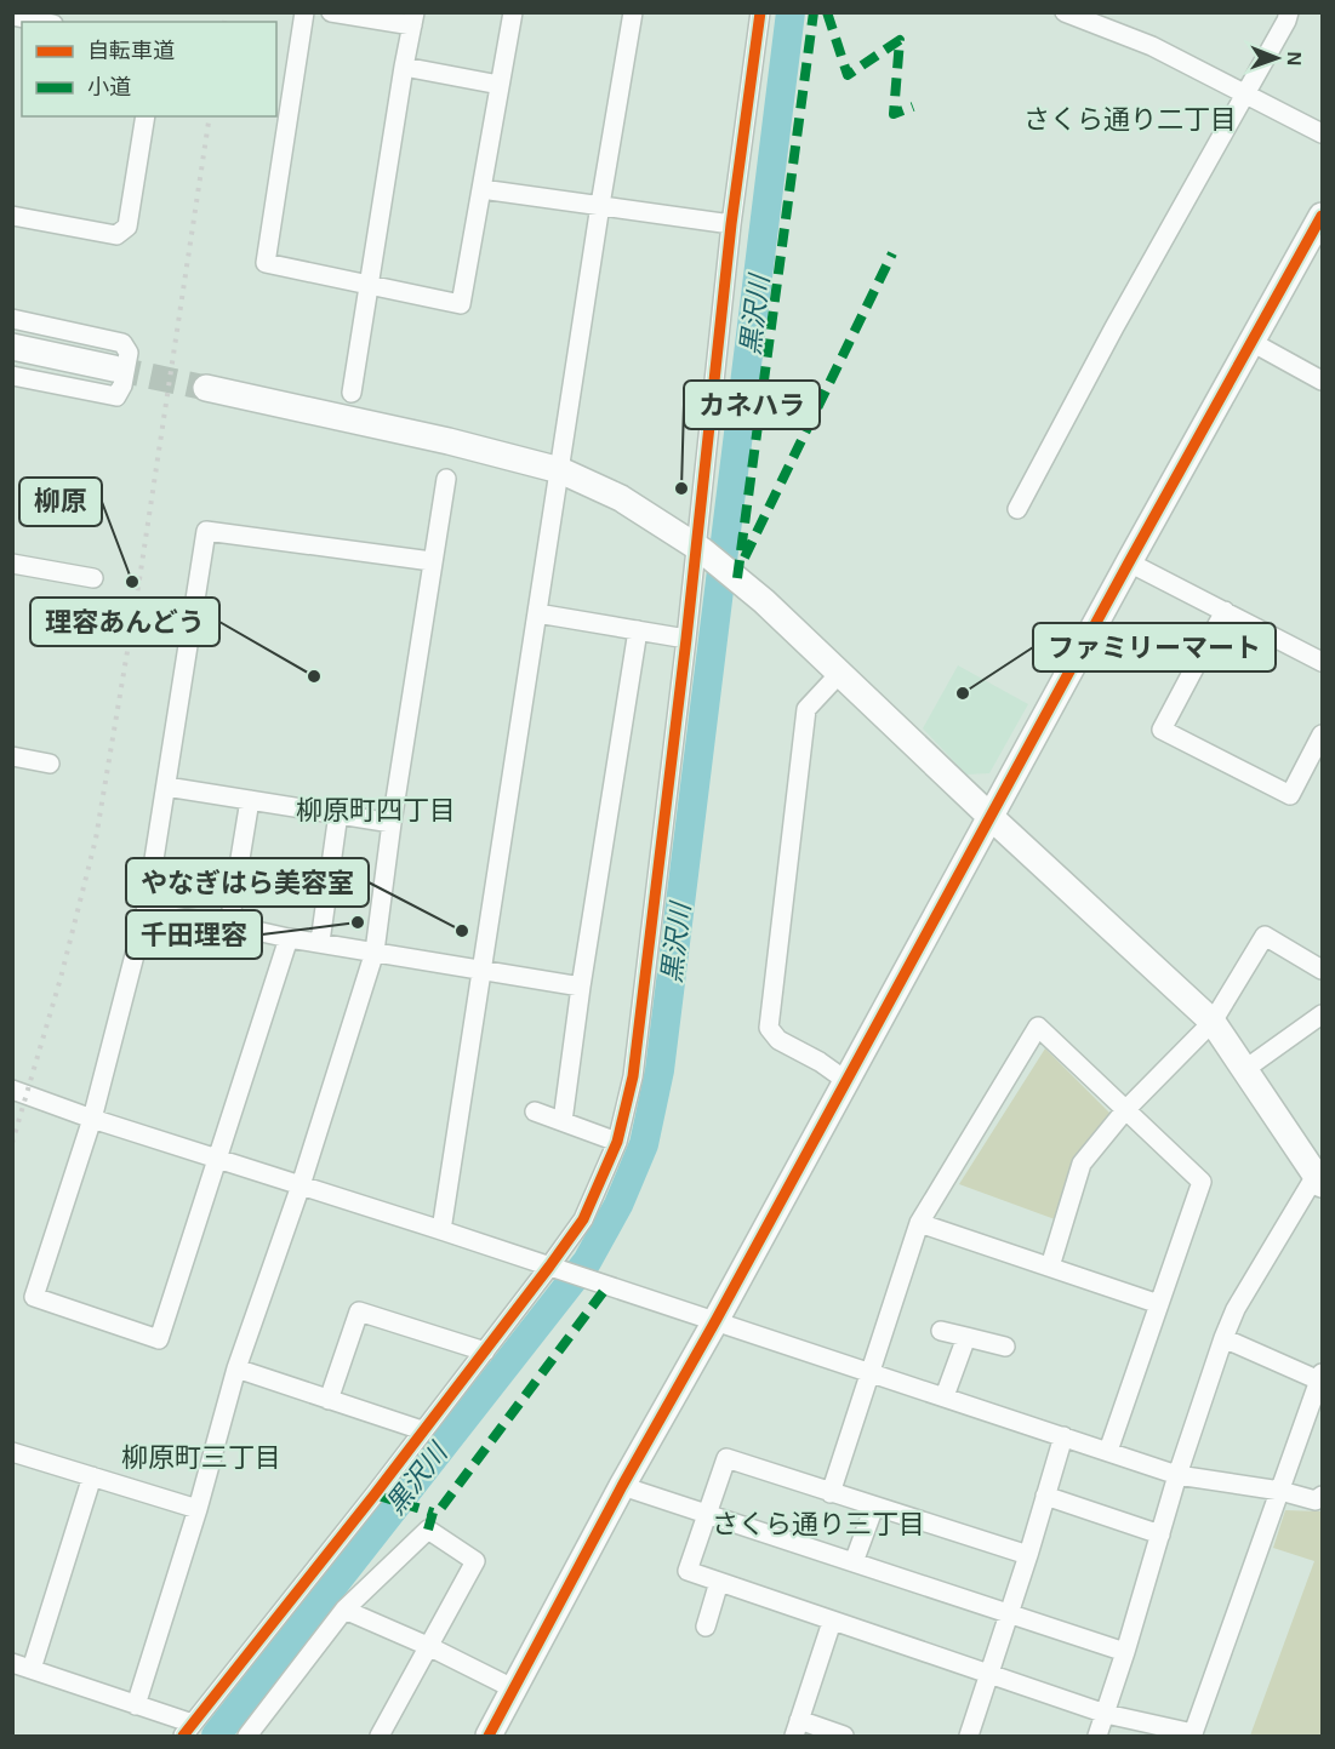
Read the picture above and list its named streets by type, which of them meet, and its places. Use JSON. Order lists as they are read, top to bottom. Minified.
{"districts":["さくら通り二丁目","柳原町四丁目","柳原町三丁目","さくら通り三丁目"],"water":["黒沢川"],"places":["カネハラ","柳原","理容あんどう","ファミリーマート","千田理容","やなぎはら美容室"],"legend":["自転車道","小道"],"north":"right"}
